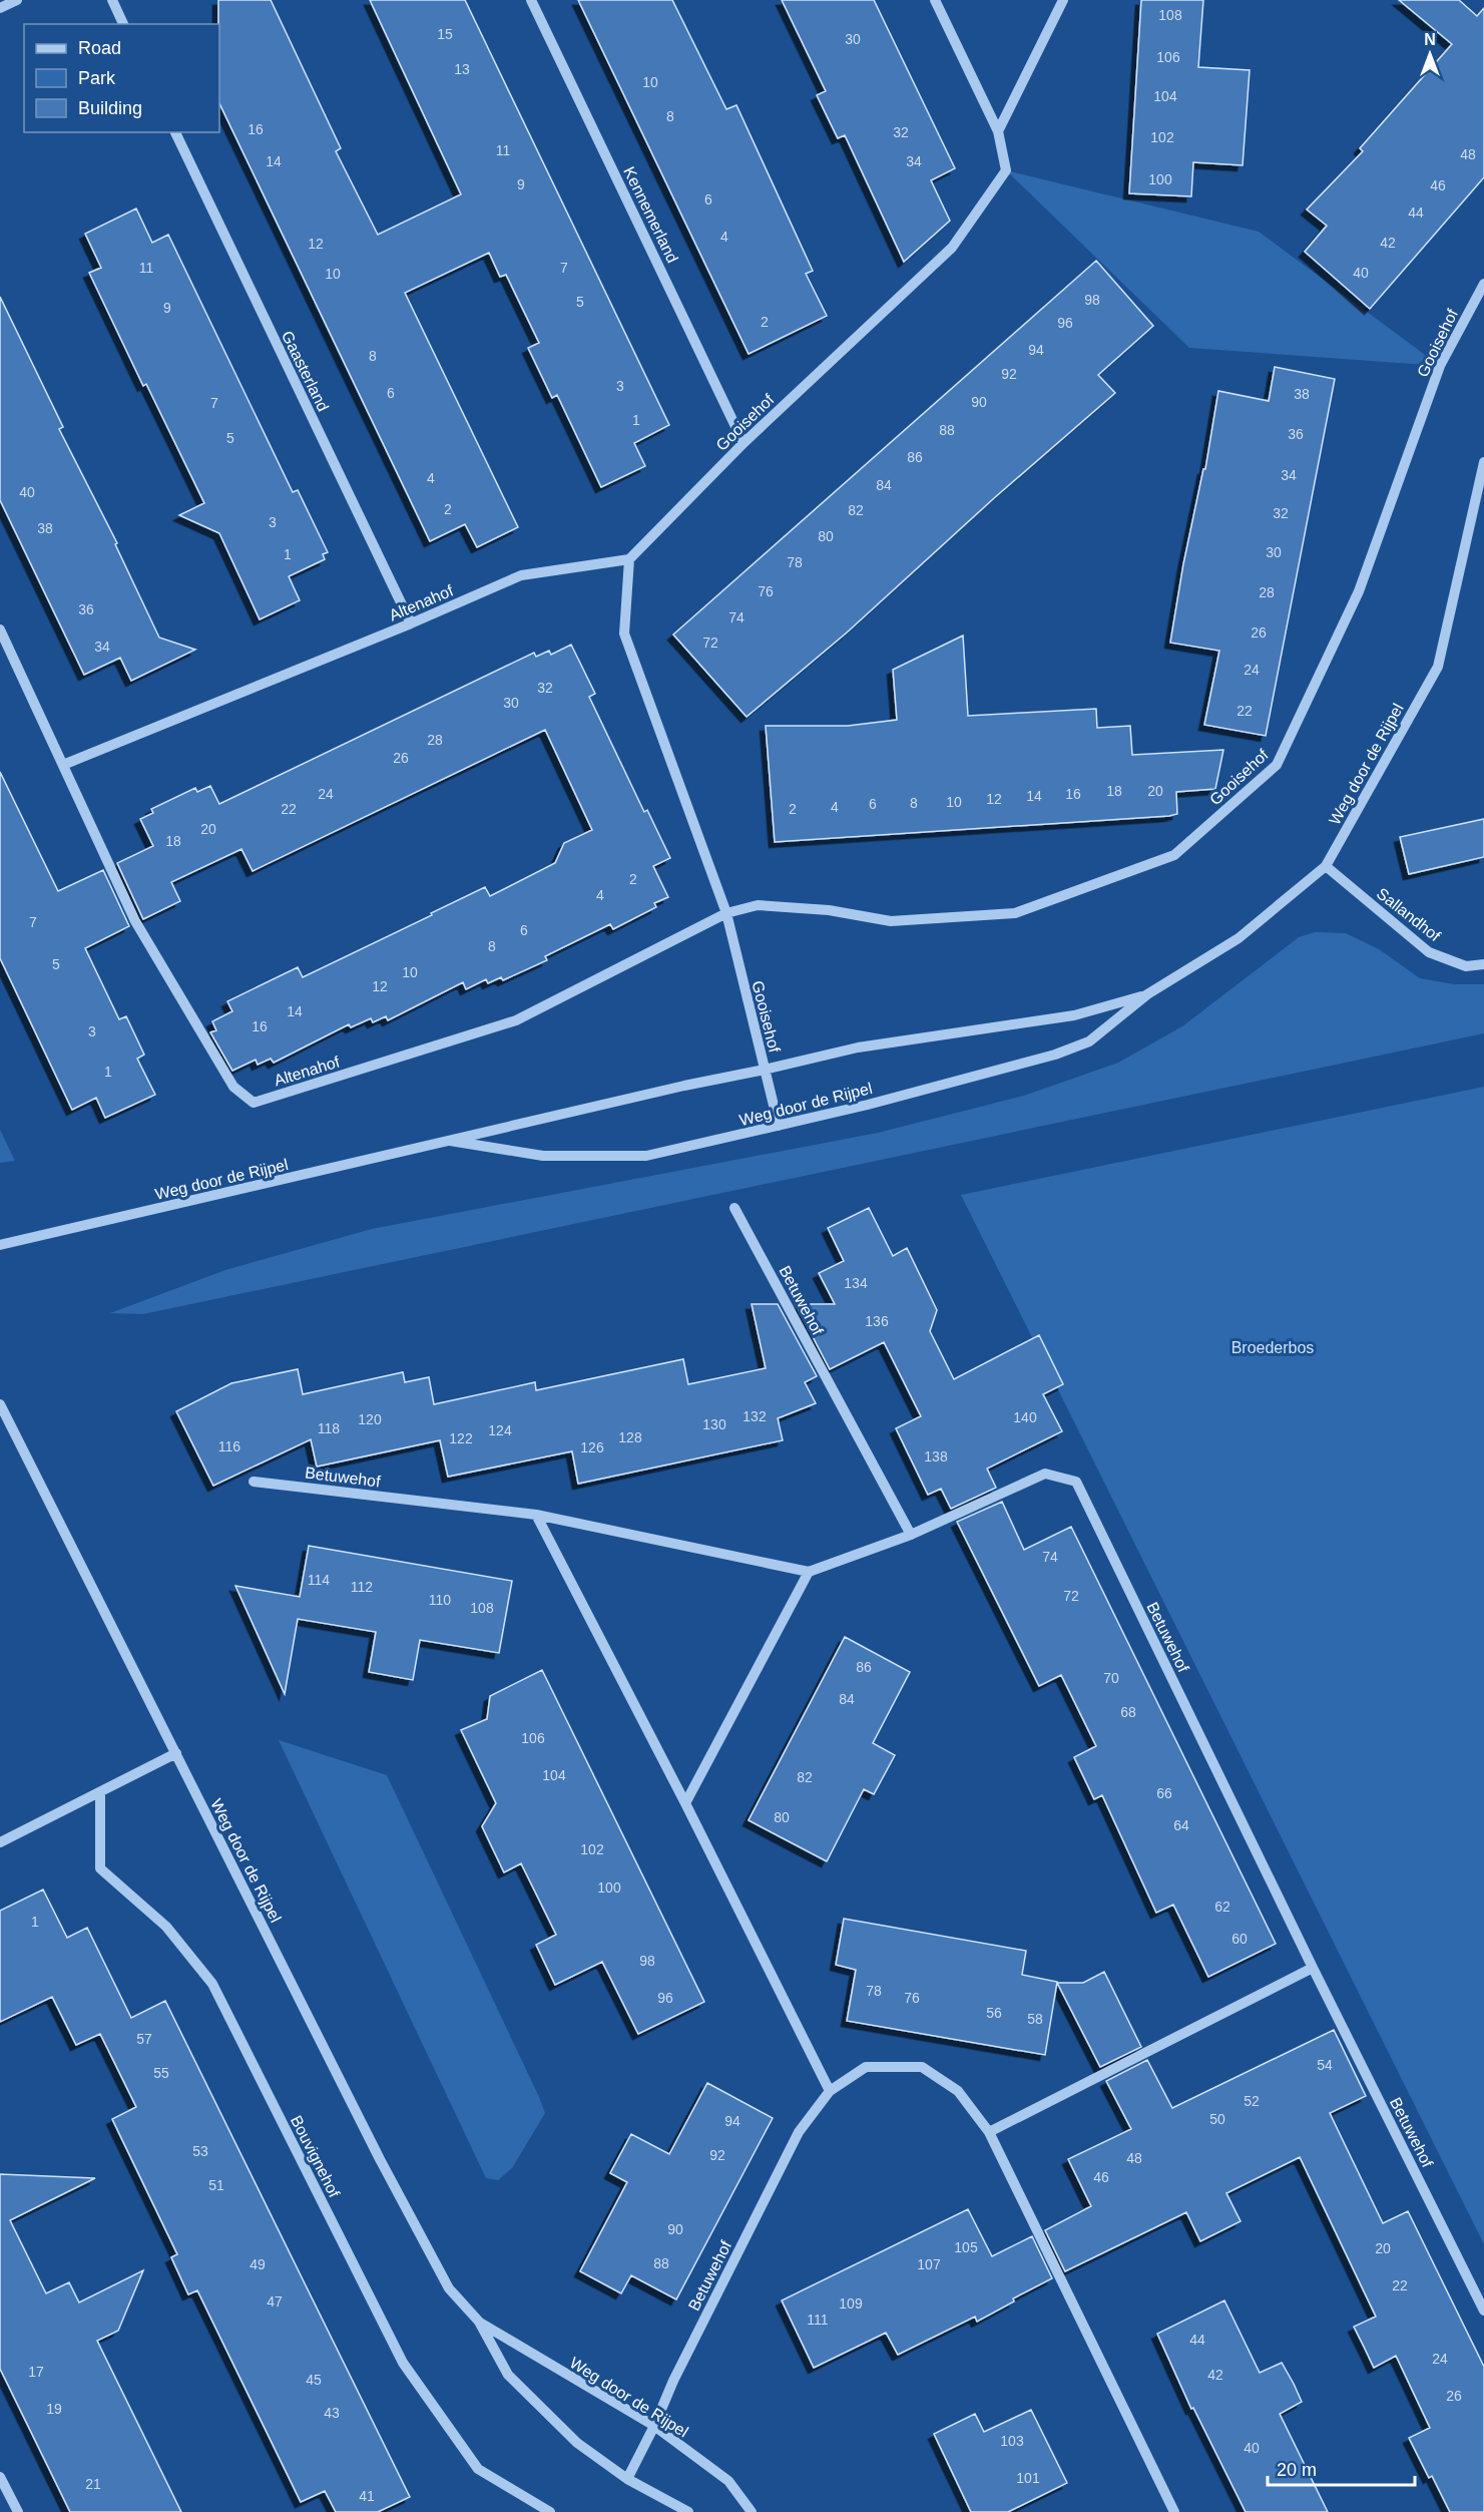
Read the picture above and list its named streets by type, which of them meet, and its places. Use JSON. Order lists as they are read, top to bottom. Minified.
{"streets":{"street":["Kennemerland","Gooisehof","Gaasterland","Altenahof","Weg door de Rijpel","Sallandhof","Betuwehof","Bouvignehof"]},"crossings":[["Kennemerland","Gooisehof"],["Gooisehof","Altenahof"],["Gooisehof","Weg door de Rijpel"],["Gaasterland","Altenahof"],["Weg door de Rijpel","Sallandhof"],["Weg door de Rijpel","Betuwehof"]],"parks":["Broederbos"],"house_numbers":["108","15","30","106","13","10","104","8","16","32","102","11","48","14","34","100","9","46","6","44","4","42","12","11","7","40","10","98","5","9","2","96","94","8","92","3","6","38","90","7","1","88","36","5","86","34","4","84","40","2","82","32","3","38","80","30","1","78","76","28","36","74","26","72","34","24","32","30","22","28","26","18","20","24","16","14","12","10","8","6","4","22","2","20","18","2","4","7","6","8","5","10","12","14","16","3","1","134","136","132","140","120","130","118","124","128","122","116","126","138","74","114","112","72","110","108","86","70","84","68","106","104","82","66","80","64","102","100","62","1","60","98","78","96","76","56","58","57","54","55","52","50","94","53","92","48","46","51","90","105","20","88","49","107","22","47","109","111","44","24","17","42","45","26","19","43","103","40","101","21","41"],"legend":["Road","Park","Building"],"scale_bar":"20 m","north":"top"}
